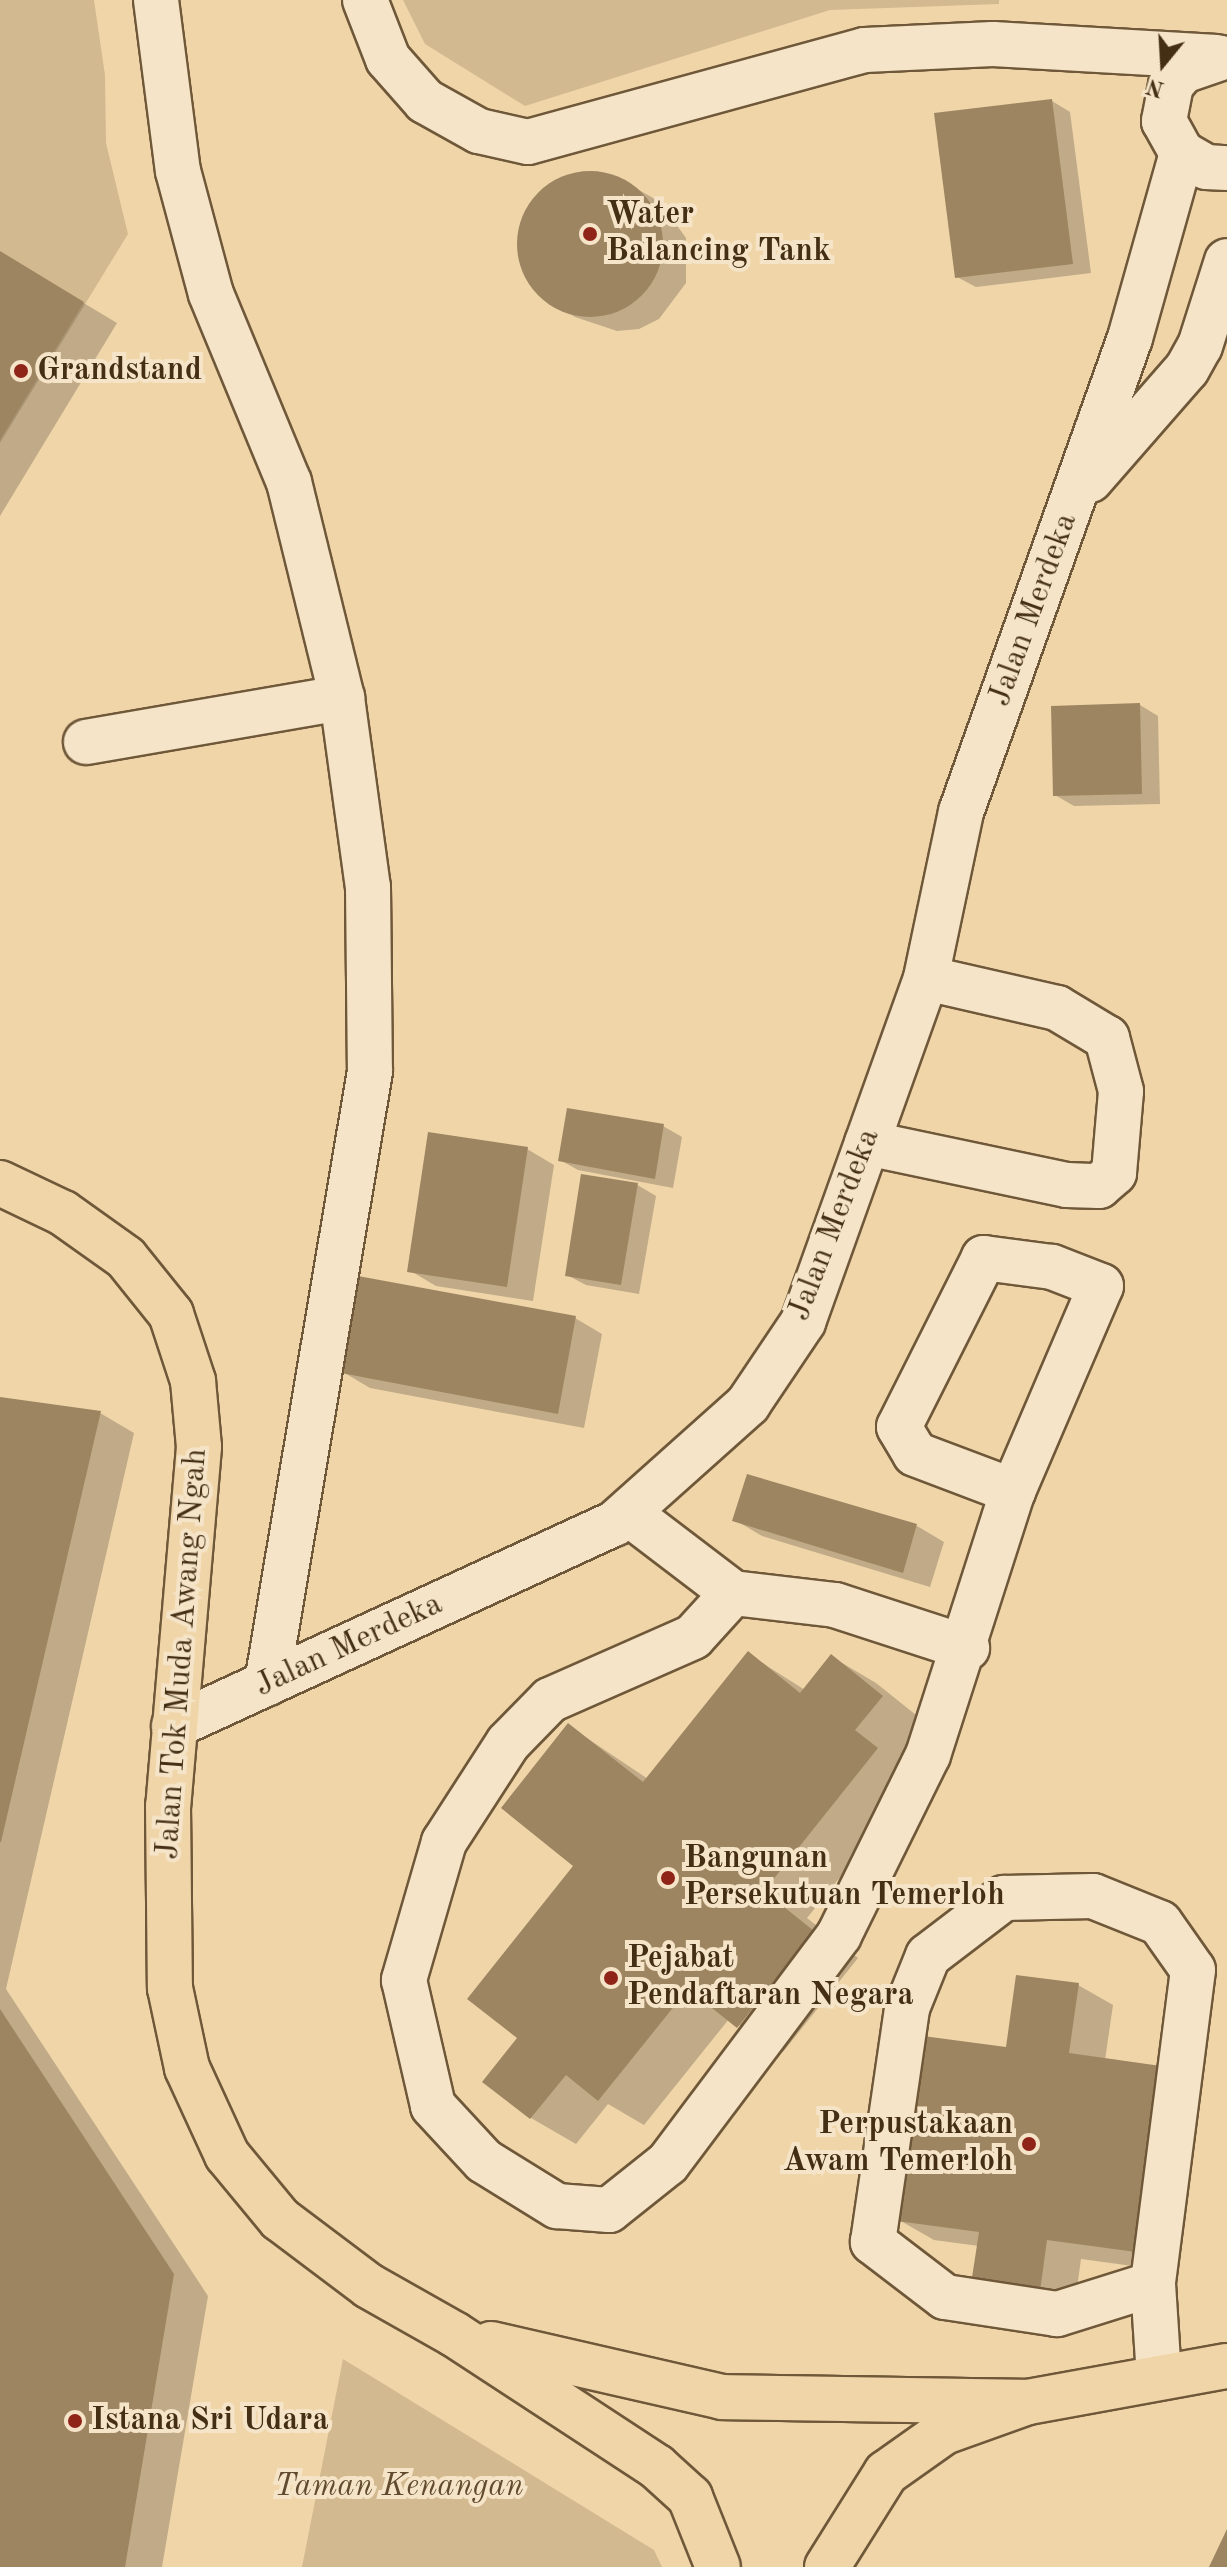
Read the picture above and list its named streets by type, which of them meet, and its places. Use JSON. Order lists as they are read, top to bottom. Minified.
{"streets":{"main road":["Jalan Tok Muda Awang Ngah"],"street":["Jalan Merdeka"]},"crossings":[["Jalan Merdeka","Jalan Tok Muda Awang Ngah"]],"parks":["Taman Kenangan"],"places":["Water Balancing Tank","Grandstand","Bangunan Persekutuan Temerloh","Pejabat Pendaftaran Negara","Perpustakaan Awam Temerloh","Istana Sri Udara"],"north":"bottom"}
